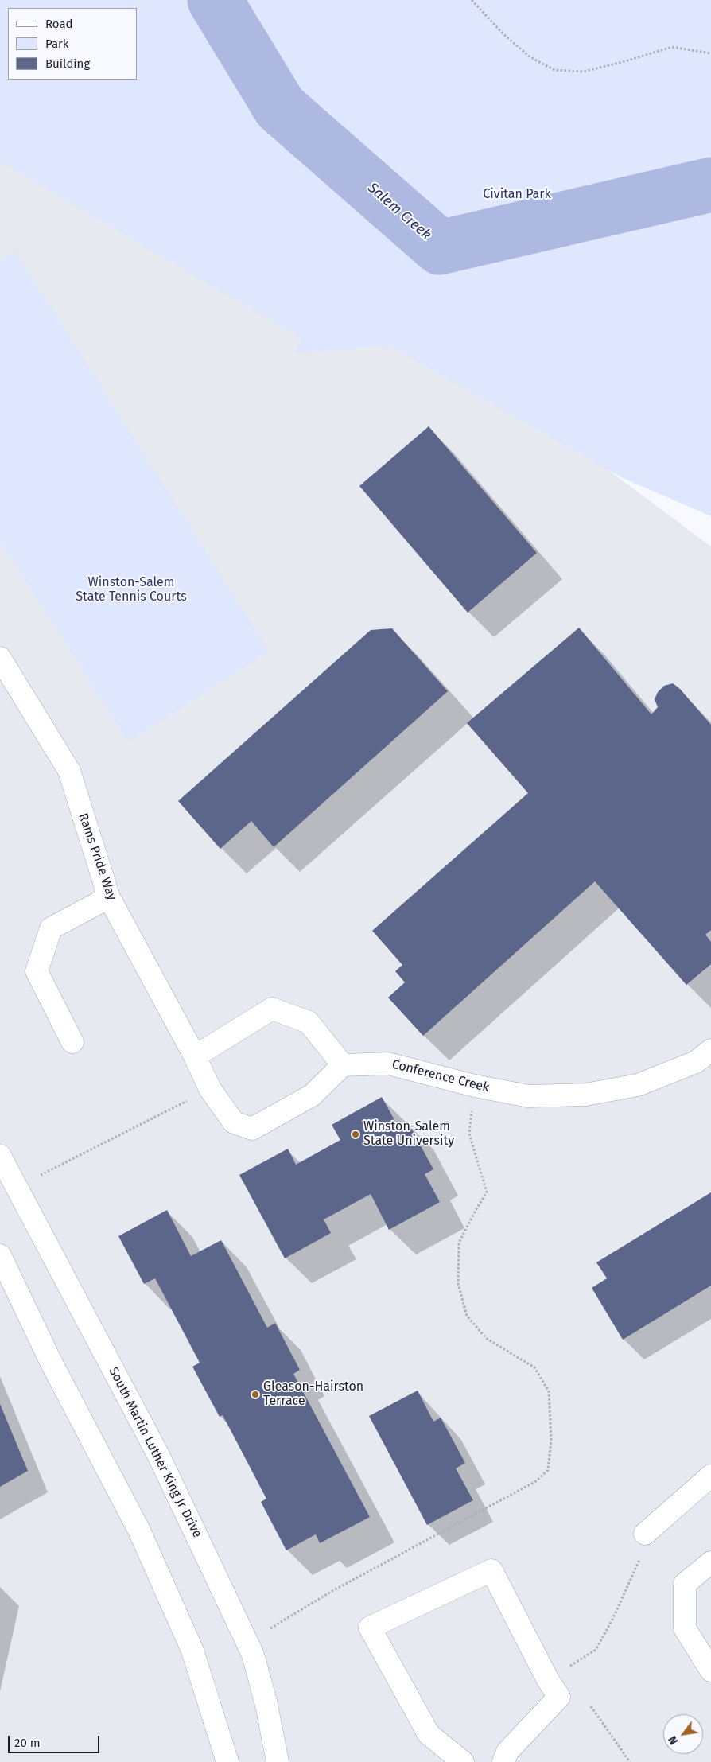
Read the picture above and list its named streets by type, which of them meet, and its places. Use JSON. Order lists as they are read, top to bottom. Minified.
{"streets":{"main road":["Rams Pride Way","Conference Creek","South Martin Luther King Jr Drive"]},"water":["Salem Creek"],"parks":["Civitan Park","Winston-Salem State Tennis Courts"],"places":["Winston-Salem State University","Gleason-Hairston Terrace"],"legend":["Road","Park","Building"],"scale_bar":"20 m","north":"bottom left"}
